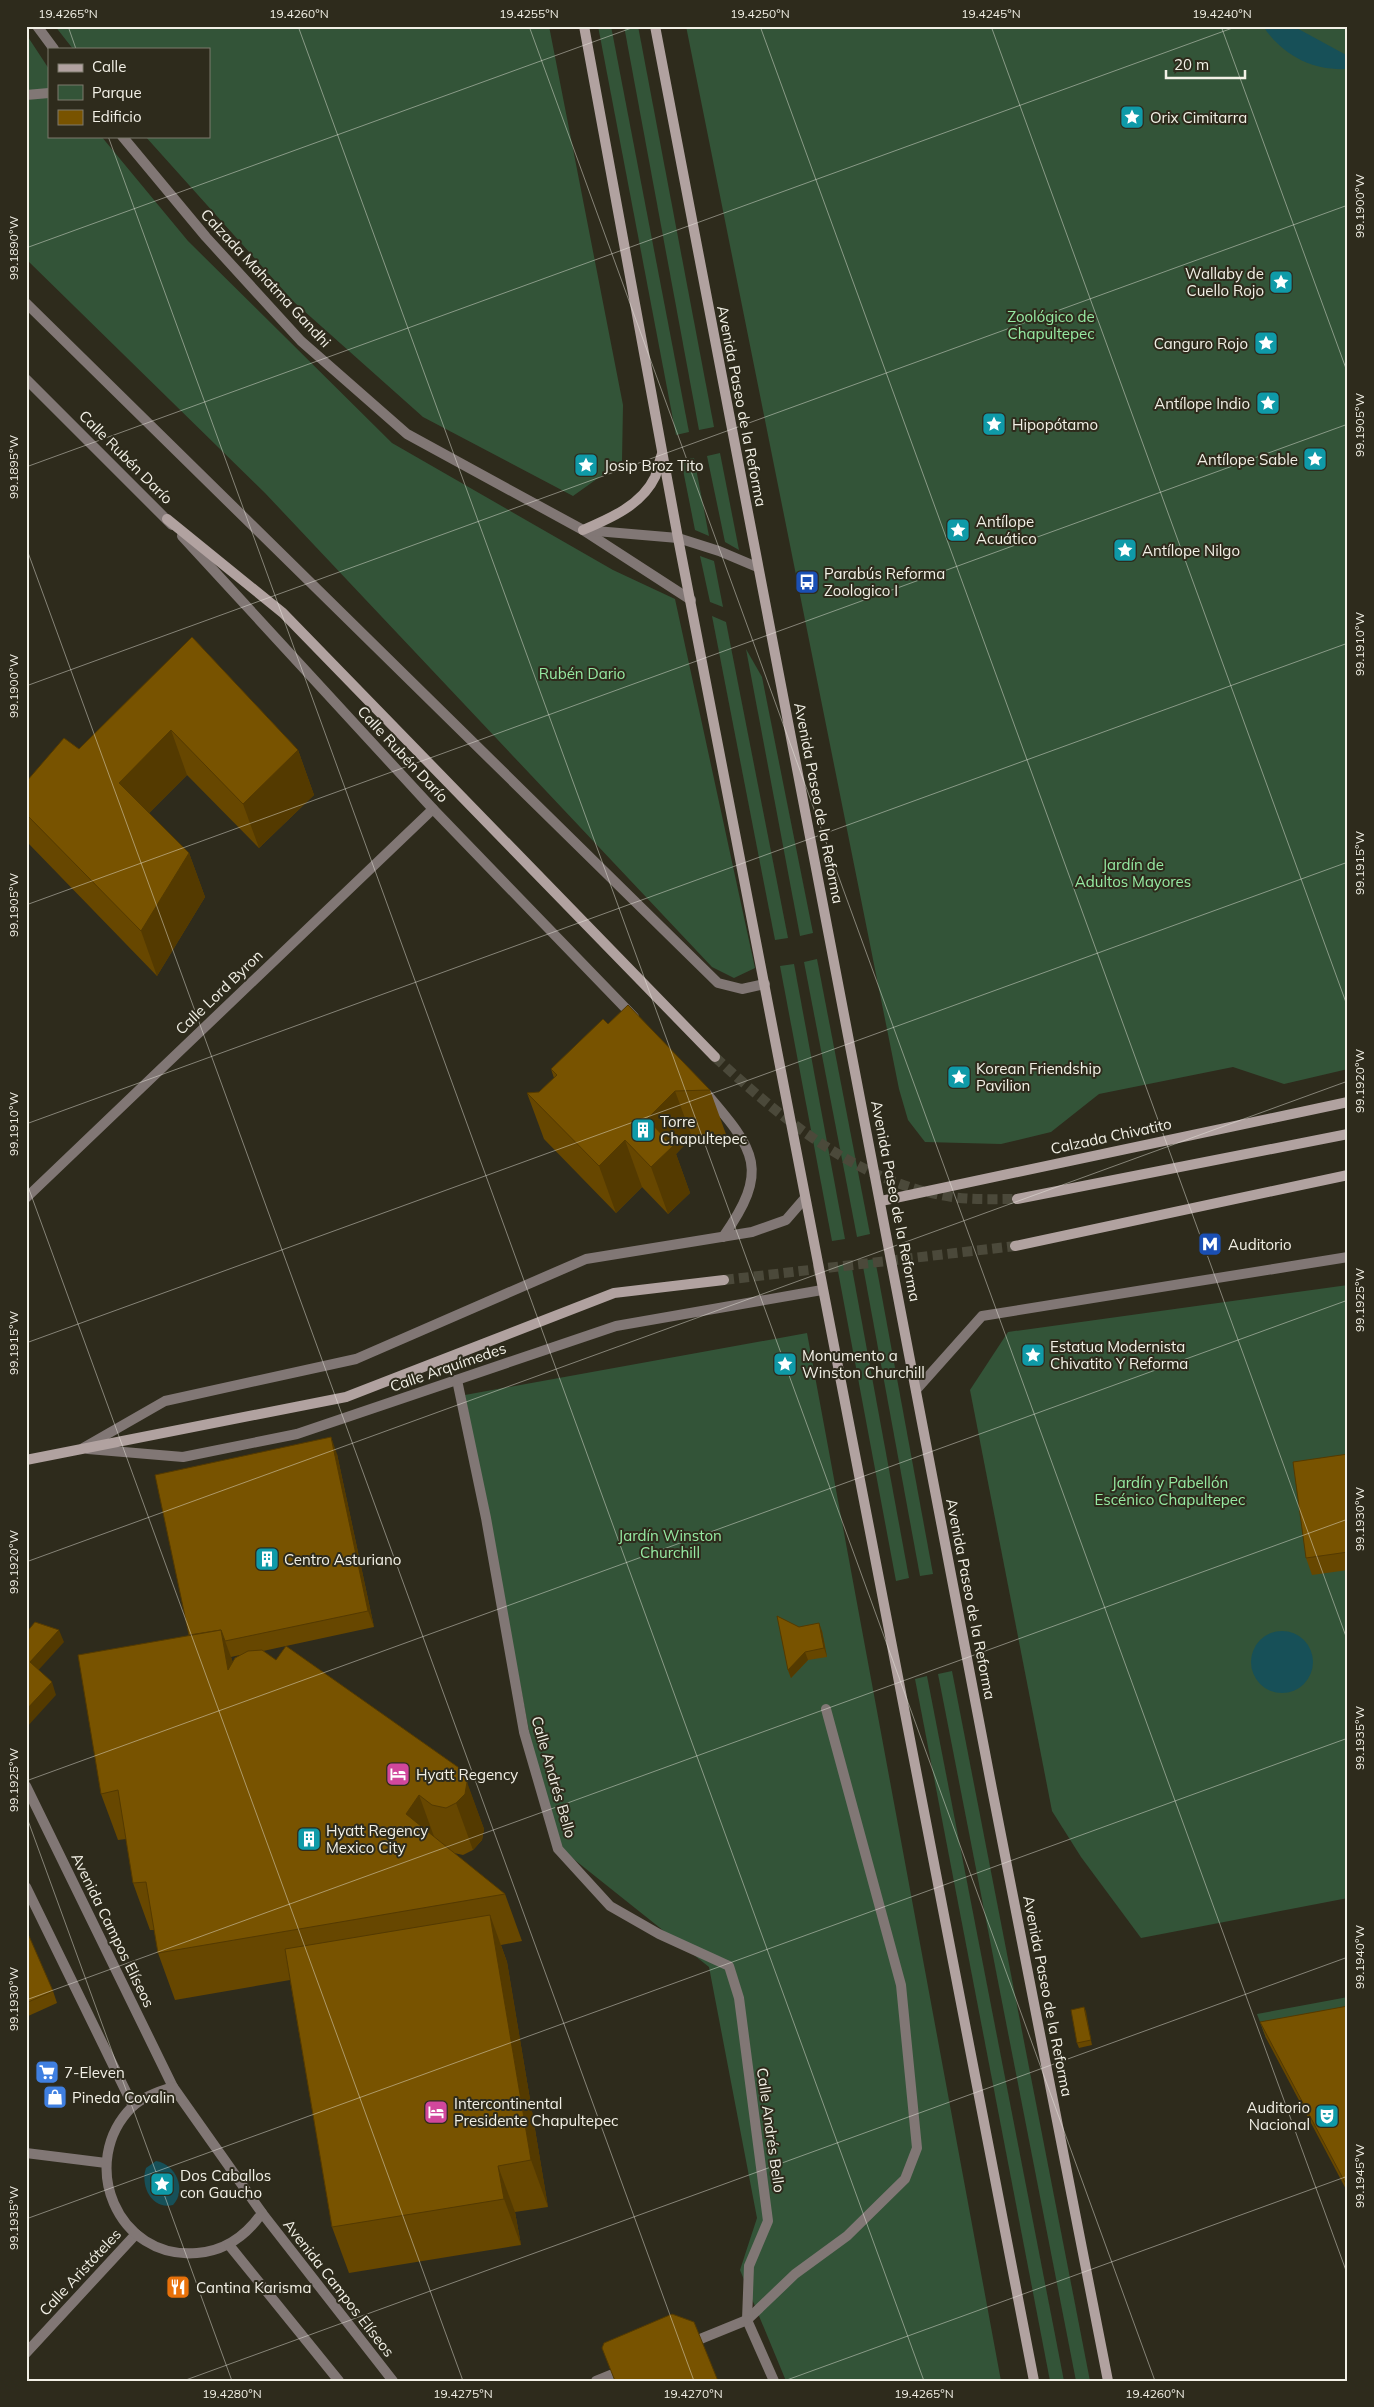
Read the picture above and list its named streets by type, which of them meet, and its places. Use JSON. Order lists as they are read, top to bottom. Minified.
{"streets":{"main road":["Avenida Paseo de la Reforma","Calzada Chivatito","Calle Arquímedes"],"street":["Calzada Mahatma Gandhi","Calle Rubén Darío","Calle Lord Byron","Calle Andrés Bello","Avenida Campos Elíseos","Calle Aristóteles"]},"crossings":[["Calzada Mahatma Gandhi","Avenida Paseo de la Reforma"],["Avenida Paseo de la Reforma","Calzada Chivatito"],["Calle Rubén Darío","Calle Lord Byron"],["Calle Arquímedes","Calle Andrés Bello"],["Avenida Campos Elíseos","Calle Aristóteles"]],"parks":["Zoológico de Chapultepec","Rubén Dario","Jardín de Adultos Mayores","Jardín y Pabellón Escénico Chapultepec","Jardín Winston Churchill"],"places":{"place":["Orix Cimitarra","Wallaby de Cuello Rojo","Canguro Rojo","Antílope Indio","Hipopótamo","Antílope Sable","Josip Broz Tito","Antílope Acuático","Antílope Nilgo","Korean Friendship Pavilion","Estatua Modernista Chivatito Y Reforma","Monumento a Winston Churchill","Dos Caballos con Gaucho"],"bus stop":["Parabús Reforma Zoologico I"],"building":["Torre Chapultepec","Centro Asturiano","Hyatt Regency Mexico City"],"metro station":["Auditorio"],"hotel":["Hyatt Regency","Intercontinental Presidente Chapultepec"],"supermarket":["7-Eleven"],"shop":["Pineda Covalin"],"theatre":["Auditorio Nacional"],"restaurant":["Cantina Karisma"]},"legend":["Calle","Parque","Edificio"],"scale_bar":"20 m","coordinates":["19.4265°N","19.4260°N","19.4255°N","19.4250°N","19.4245°N","19.4240°N","99.1900°W","99.1890°W","99.1905°W","99.1895°W","99.1910°W","99.1915°W","99.1920°W","99.1925°W","99.1930°W","99.1935°W","99.1940°W","99.1945°W","19.4280°N","19.4275°N","19.4270°N"]}
